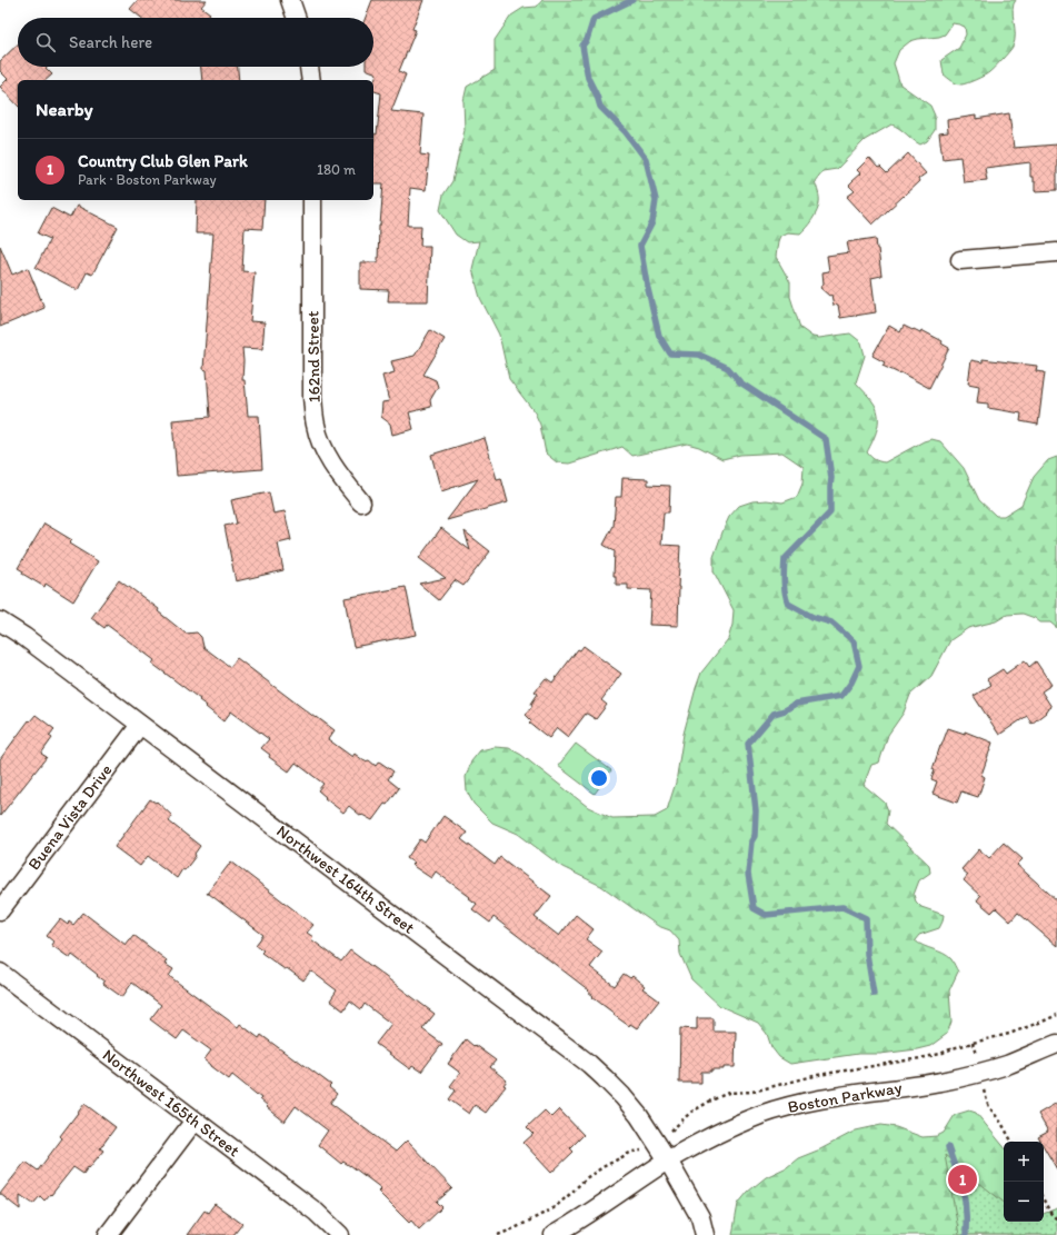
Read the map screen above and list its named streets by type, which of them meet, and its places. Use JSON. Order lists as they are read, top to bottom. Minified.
{"streets":{"street":["162nd Street","Buena Vista Drive","Northwest 164th Street","Boston Parkway","Northwest 165th Street"]},"crossings":[["Buena Vista Drive","Northwest 164th Street"],["Northwest 164th Street","Boston Parkway"]],"page":{"search":"Search here","heading":"Nearby","list":[{"mark":"1","name":"Country Club Glen Park","note":"Park · Boston Parkway","value":"180 m"}],"map_buttons":["+","−"],"pins":"1"}}
